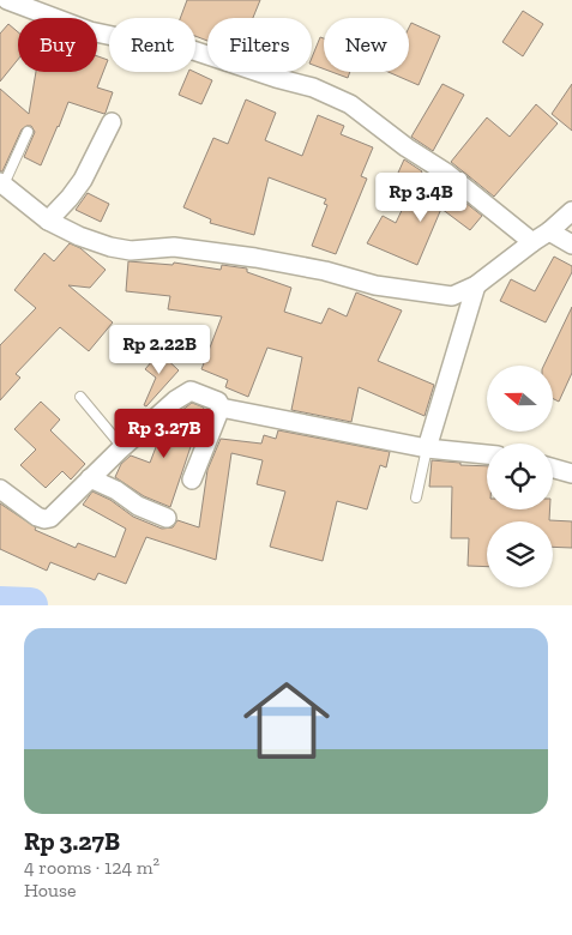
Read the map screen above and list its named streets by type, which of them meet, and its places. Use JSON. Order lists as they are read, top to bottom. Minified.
{"north":"left","page":{"chip":["Buy","Rent","Filters","New"],"price":["Rp 3.4B","Rp 2.22B","Rp 3.27B"],"list":[{"name":"Rp 3.27B","note":"4 rooms · 124 m² · House"}]}}
